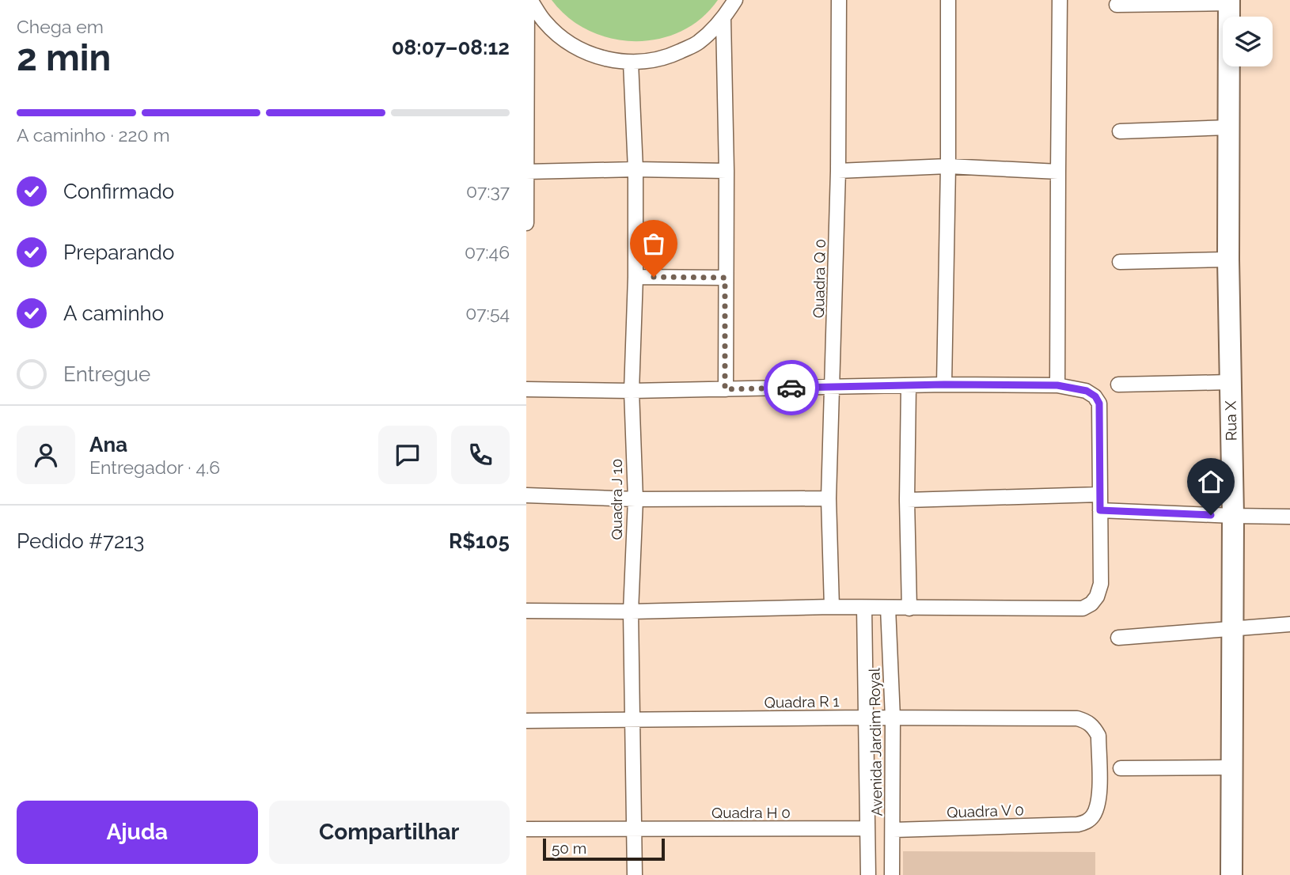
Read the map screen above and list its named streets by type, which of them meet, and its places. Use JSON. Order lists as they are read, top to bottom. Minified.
{"streets":{"street":["Quadra Q 0","Rua X","Quadra J 10","Quadra R 1","Avenida Jardim Royal","Quadra V 0","Quadra H 0"]},"crossings":[["Quadra J 10","Quadra R 1"],["Quadra J 10","Quadra H 0"],["Quadra R 1","Avenida Jardim Royal"],["Quadra R 1","Quadra V 0"],["Avenida Jardim Royal","Quadra V 0"],["Avenida Jardim Royal","Quadra H 0"]],"scale_bar":"50 m","page":{"heading":["2 min","Chega em","08:07–08:12"],"panel":["Ana","Entregador · 4.6","Pedido #7213","R$105"],"bar":"A caminho · 220 m","list":[["Confirmado","07:37"],["Preparando","07:46"],["A caminho","07:54"],"Entregue"],"buttons":["Ajuda","Compartilhar"],"scale":"50 m"}}
